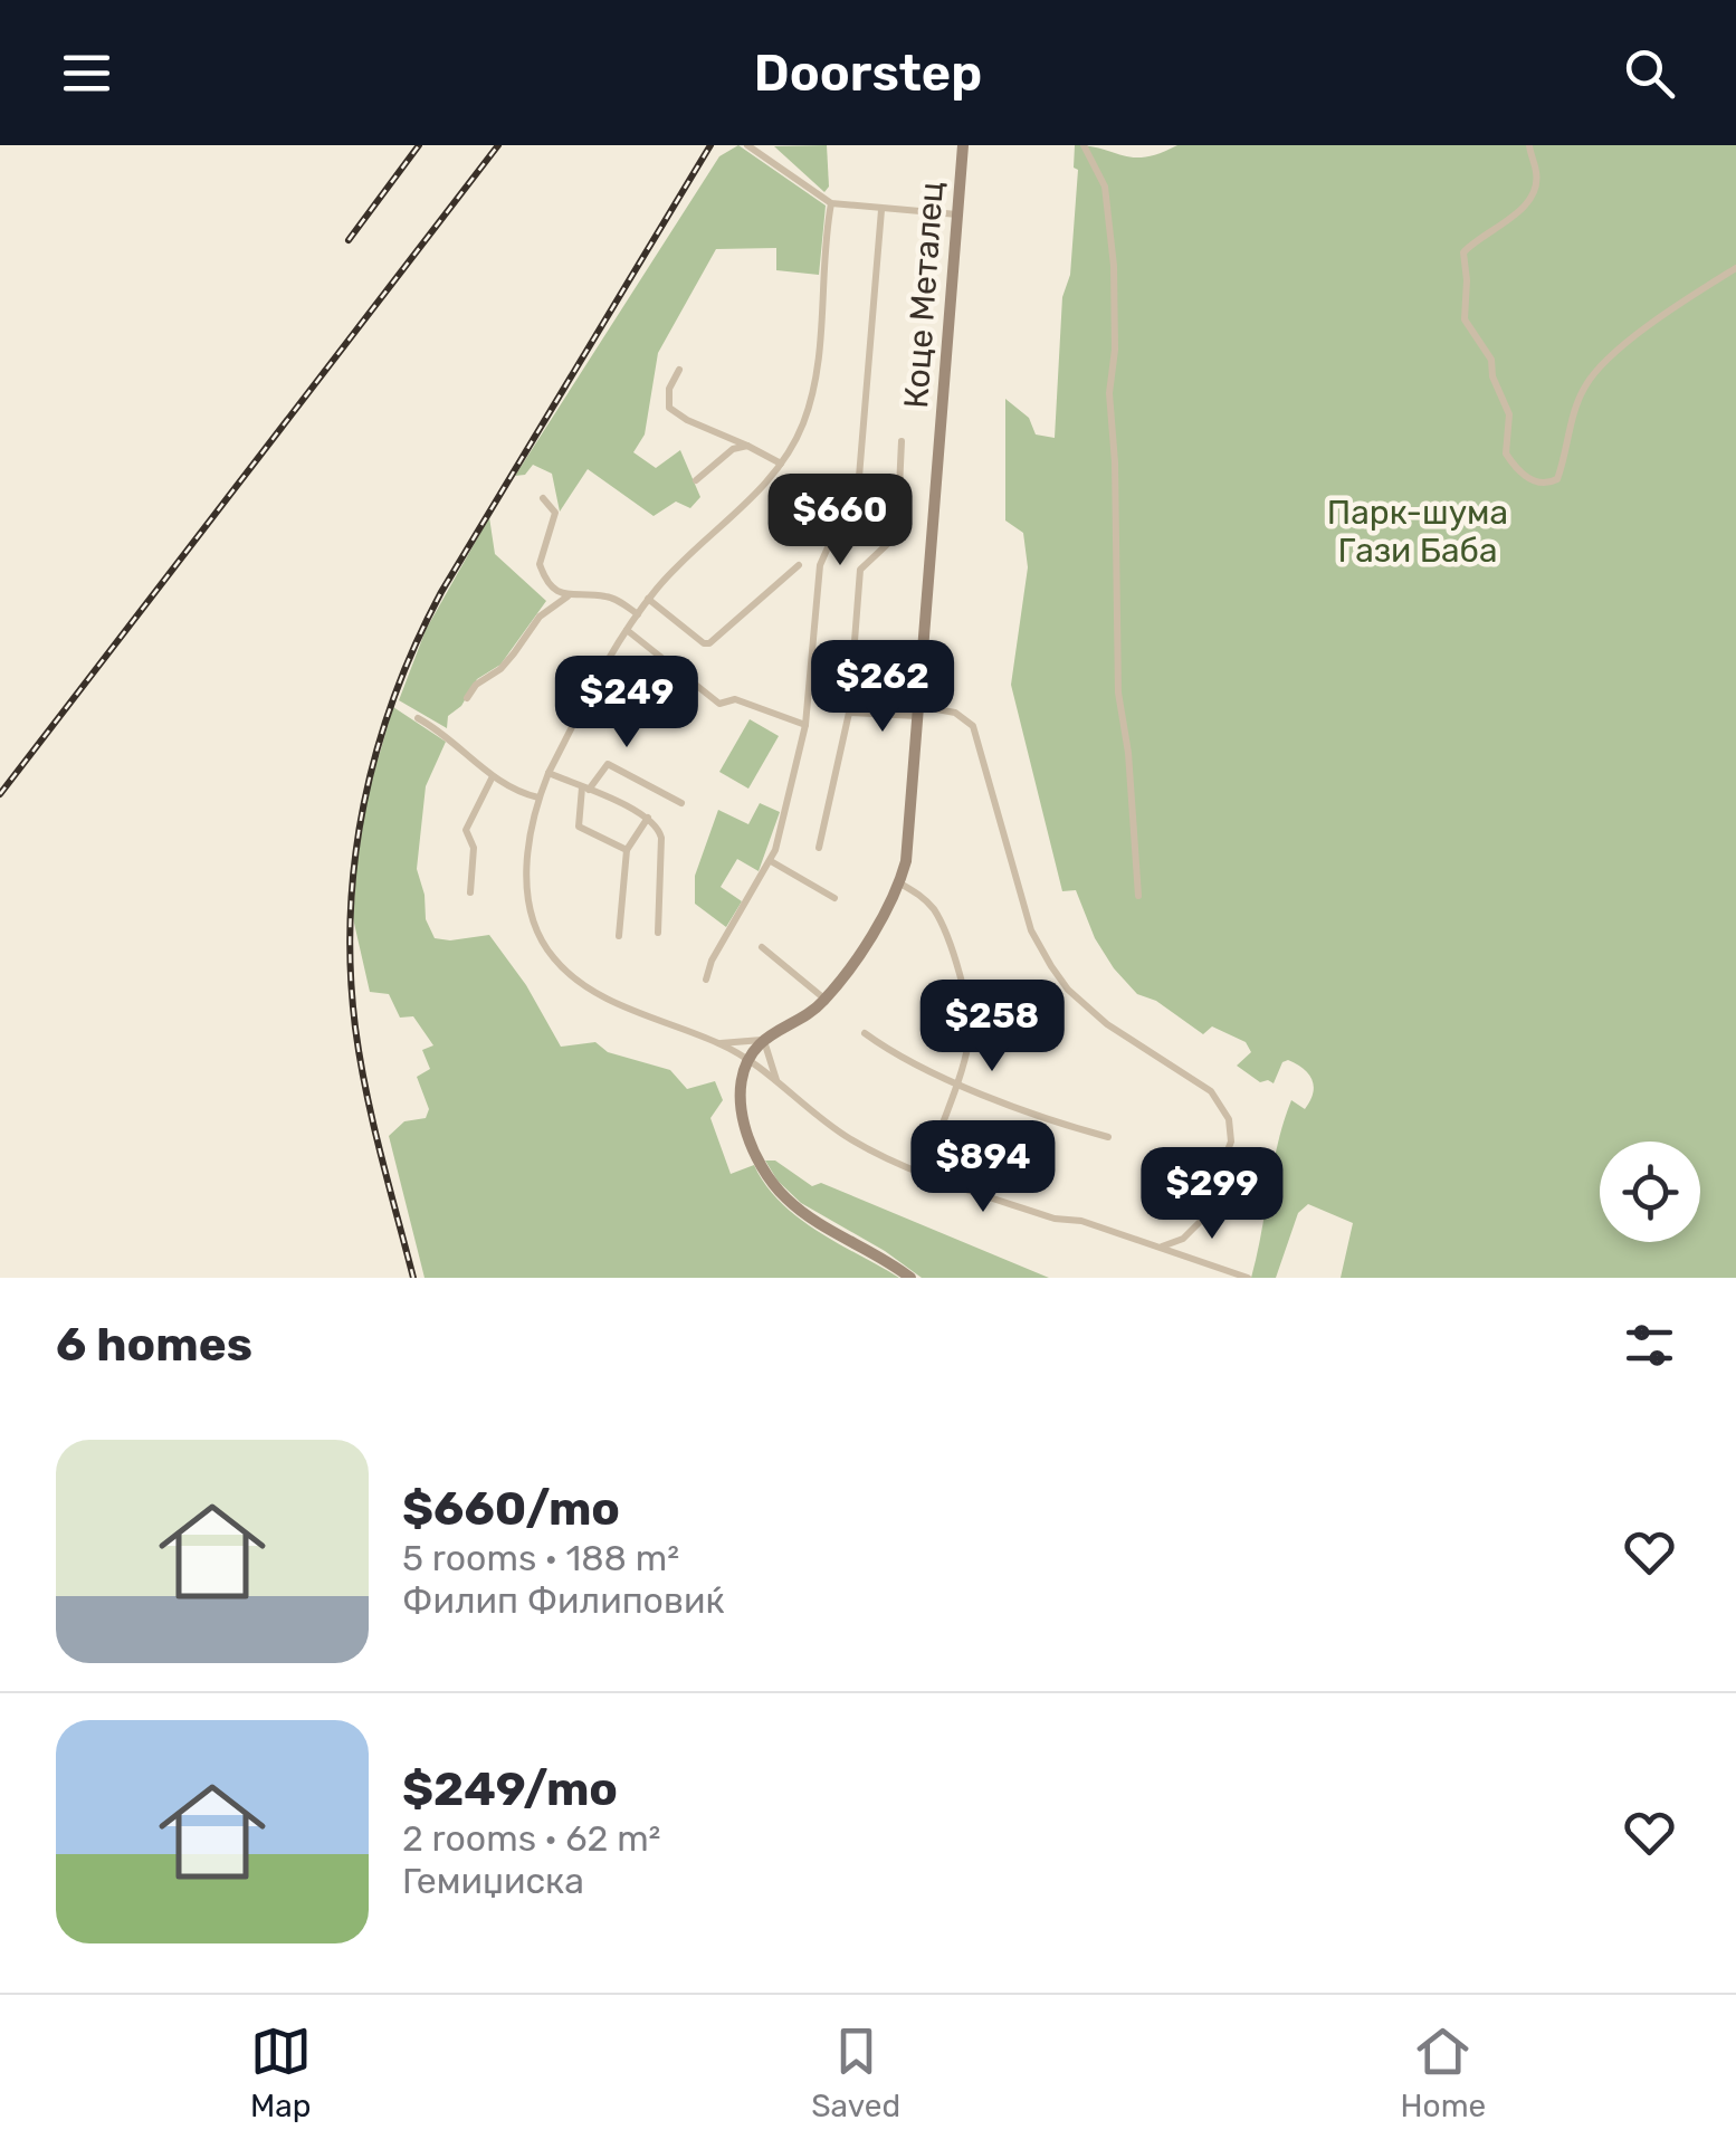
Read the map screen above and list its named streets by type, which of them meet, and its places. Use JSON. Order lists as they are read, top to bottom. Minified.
{"streets":{"street":["Коце Металец"]},"parks":["Парк-шума Гази Баба"],"page":{"header":"Doorstep","price":["$660","$262","$249","$258","$894","$299"],"heading":"6 homes","list":[{"name":"$660/mo","note":"5 rooms · 188 m² · Филип Филиповиќ"},{"name":"$249/mo","note":"2 rooms · 62 m² · Гемиџиска"}],"tabs":["Map","Saved","Home"]}}
